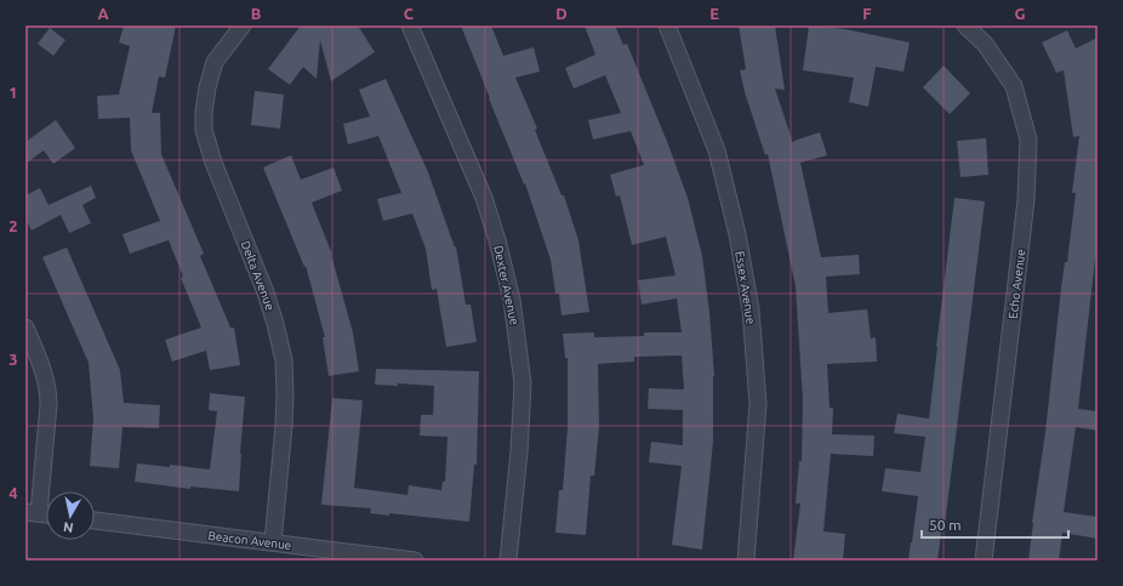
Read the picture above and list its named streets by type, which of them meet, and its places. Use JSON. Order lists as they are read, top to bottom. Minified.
{"streets":{"street":["Delta Avenue","Echo Avenue","Dexter Avenue","Essex Avenue","Beacon Avenue"]},"crossings":[["Delta Avenue","Beacon Avenue"]],"scale_bar":"50 m","north":"bottom","grid":{"columns":["A","B","C","D","E","F","G"],"rows":["1","2","3","4"]}}
